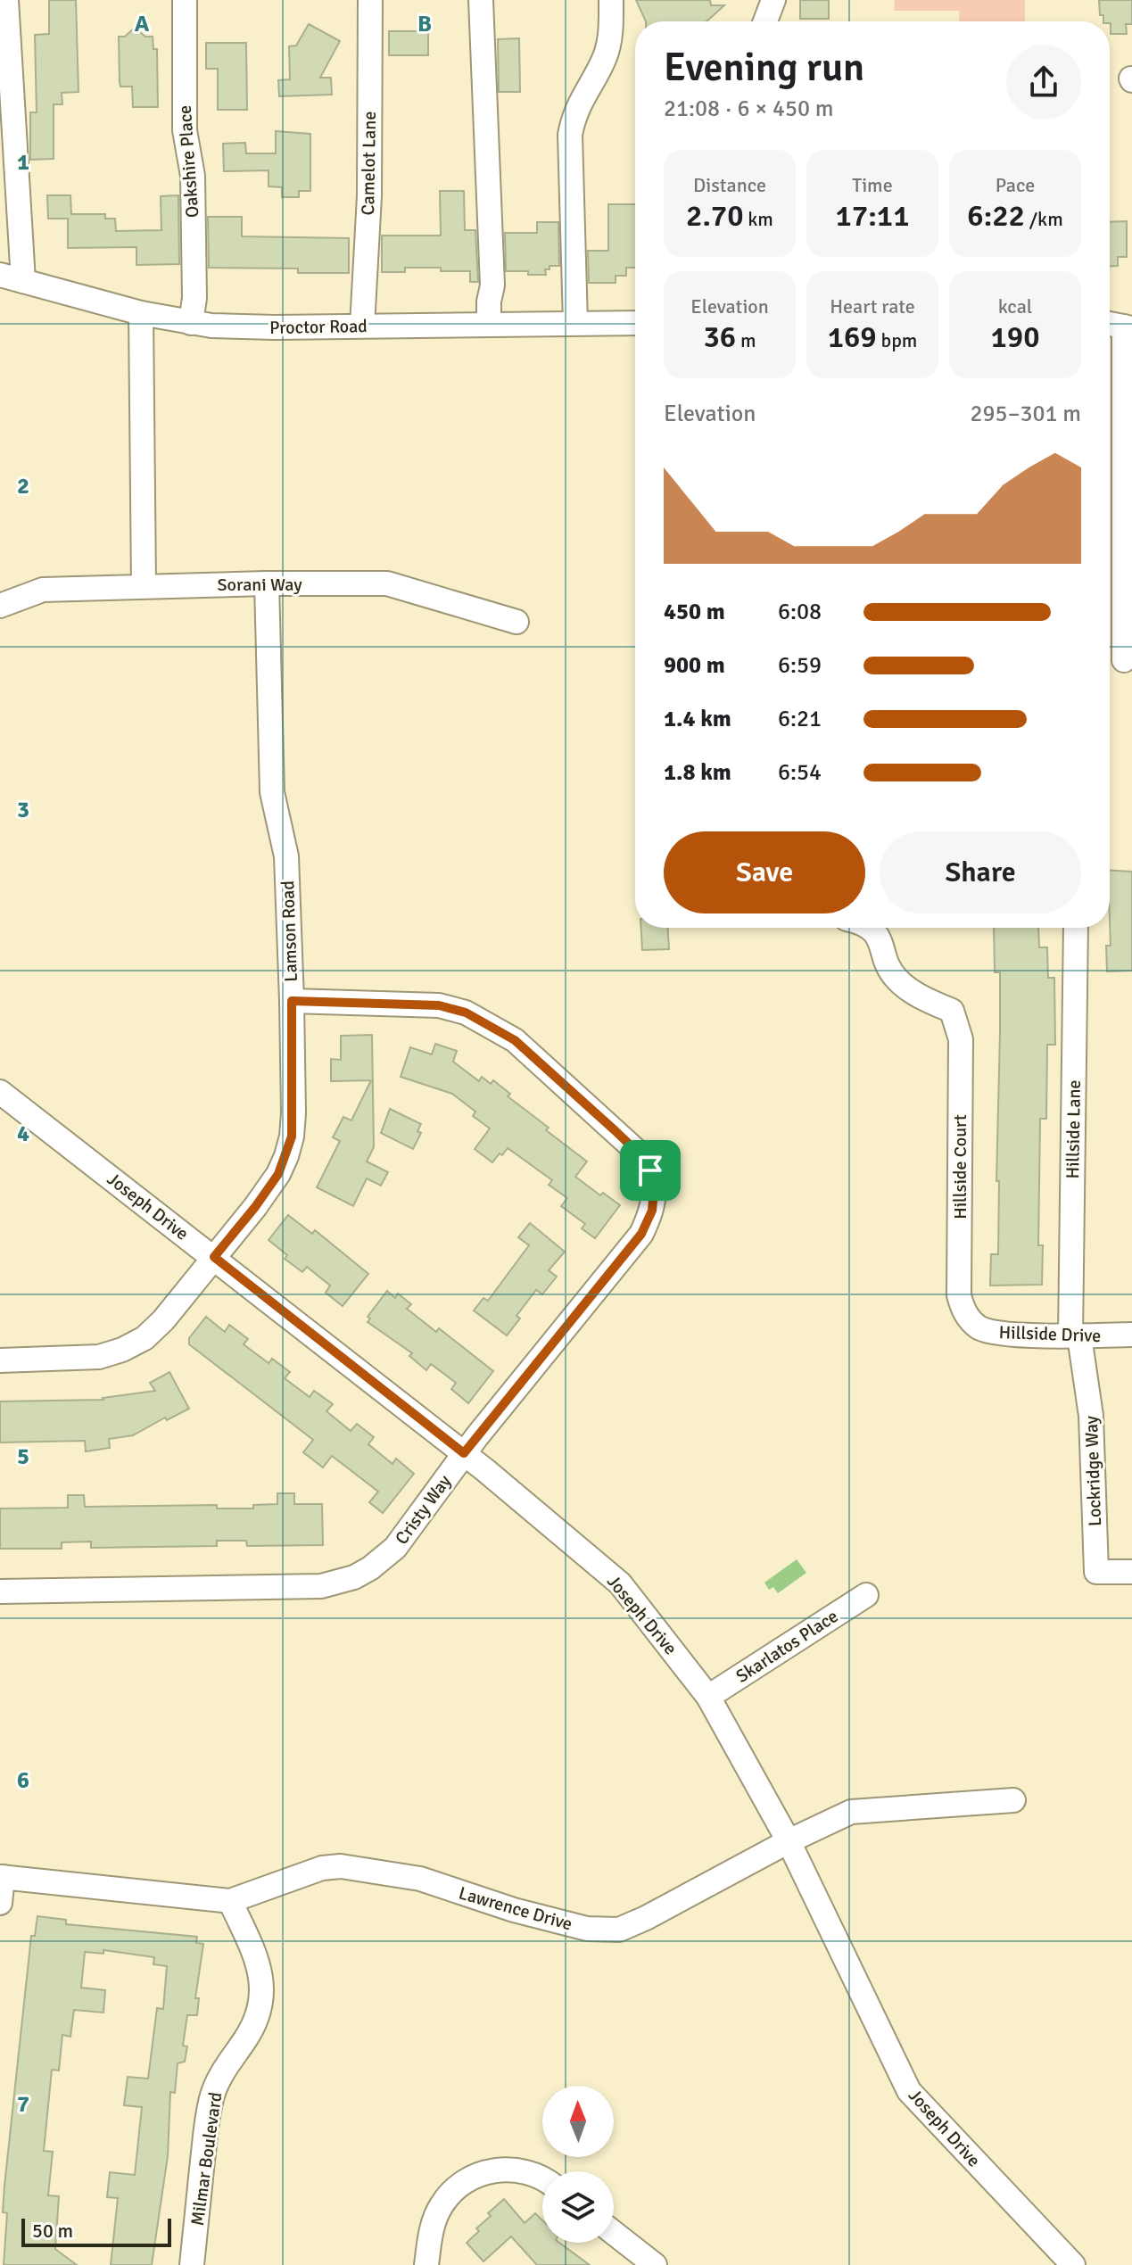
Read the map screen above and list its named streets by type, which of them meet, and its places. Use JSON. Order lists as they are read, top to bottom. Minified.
{"streets":{"street":["Oakshire Place","Camelot Lane","Proctor Road","Sorani Way","Lamson Road","Hillside Lane","Hillside Court","Joseph Drive","Hillside Drive","Lockridge Way","Cristy Way","Skarlatos Place","Lawrence Drive","Milmar Boulevard"]},"crossings":[["Oakshire Place","Proctor Road"],["Camelot Lane","Proctor Road"],["Sorani Way","Lamson Road"],["Lamson Road","Joseph Drive"],["Lamson Road","Cristy Way"],["Hillside Lane","Hillside Drive"],["Hillside Lane","Lockridge Way"],["Hillside Court","Hillside Drive"],["Joseph Drive","Cristy Way"],["Joseph Drive","Skarlatos Place"],["Joseph Drive","Lawrence Drive"],["Hillside Drive","Lockridge Way"],["Lawrence Drive","Milmar Boulevard"]],"scale_bar":"50 m","north":"top","page":{"heading":["Evening run","21:08 · 6 × 450 m"],"stats":[["Distance","2.70 km"],["Time","17:11"],["Pace","6:22 /km"],["Elevation","36 m"],["Heart rate","169 bpm"],["kcal","190"]],"chart":["Elevation","295–301 m"],"list":[{"name":"450 m","note":"6:08"},{"name":"900 m","note":"6:59"},{"name":"1.4 km","note":"6:21"},{"name":"1.8 km","note":"6:54"}],"buttons":["Save","Share"],"scale":"50 m"},"grid":{"columns":["A","B"],"rows":["1","2","3","4","5","6","7"]}}
